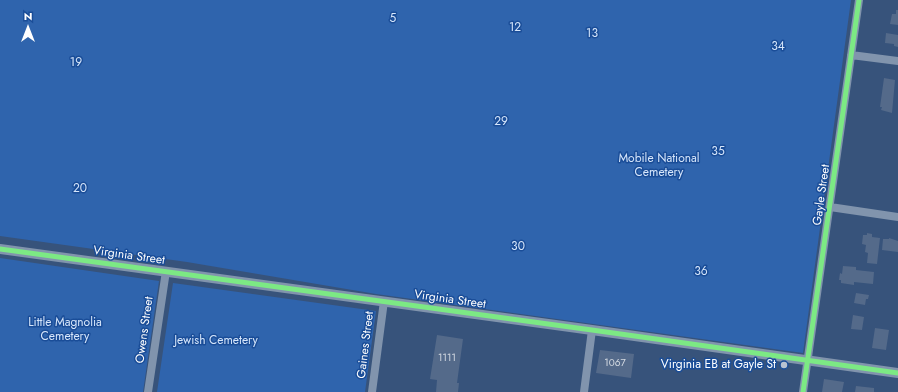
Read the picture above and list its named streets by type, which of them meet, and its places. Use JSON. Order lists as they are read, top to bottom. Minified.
{"streets":{"street":["Gayle Street","Virginia Street","Owens Street","Gaines Street"]},"crossings":[["Gayle Street","Virginia Street"],["Virginia Street","Owens Street"],["Virginia Street","Gaines Street"]],"parks":["5","12","13","34","19","29","35","Mobile National Cemetery","20","30","36","Little Magnolia Cemetery","Jewish Cemetery"],"places":["Virginia EB at Gayle St"],"house_numbers":["1111","1067"],"north":"top"}
